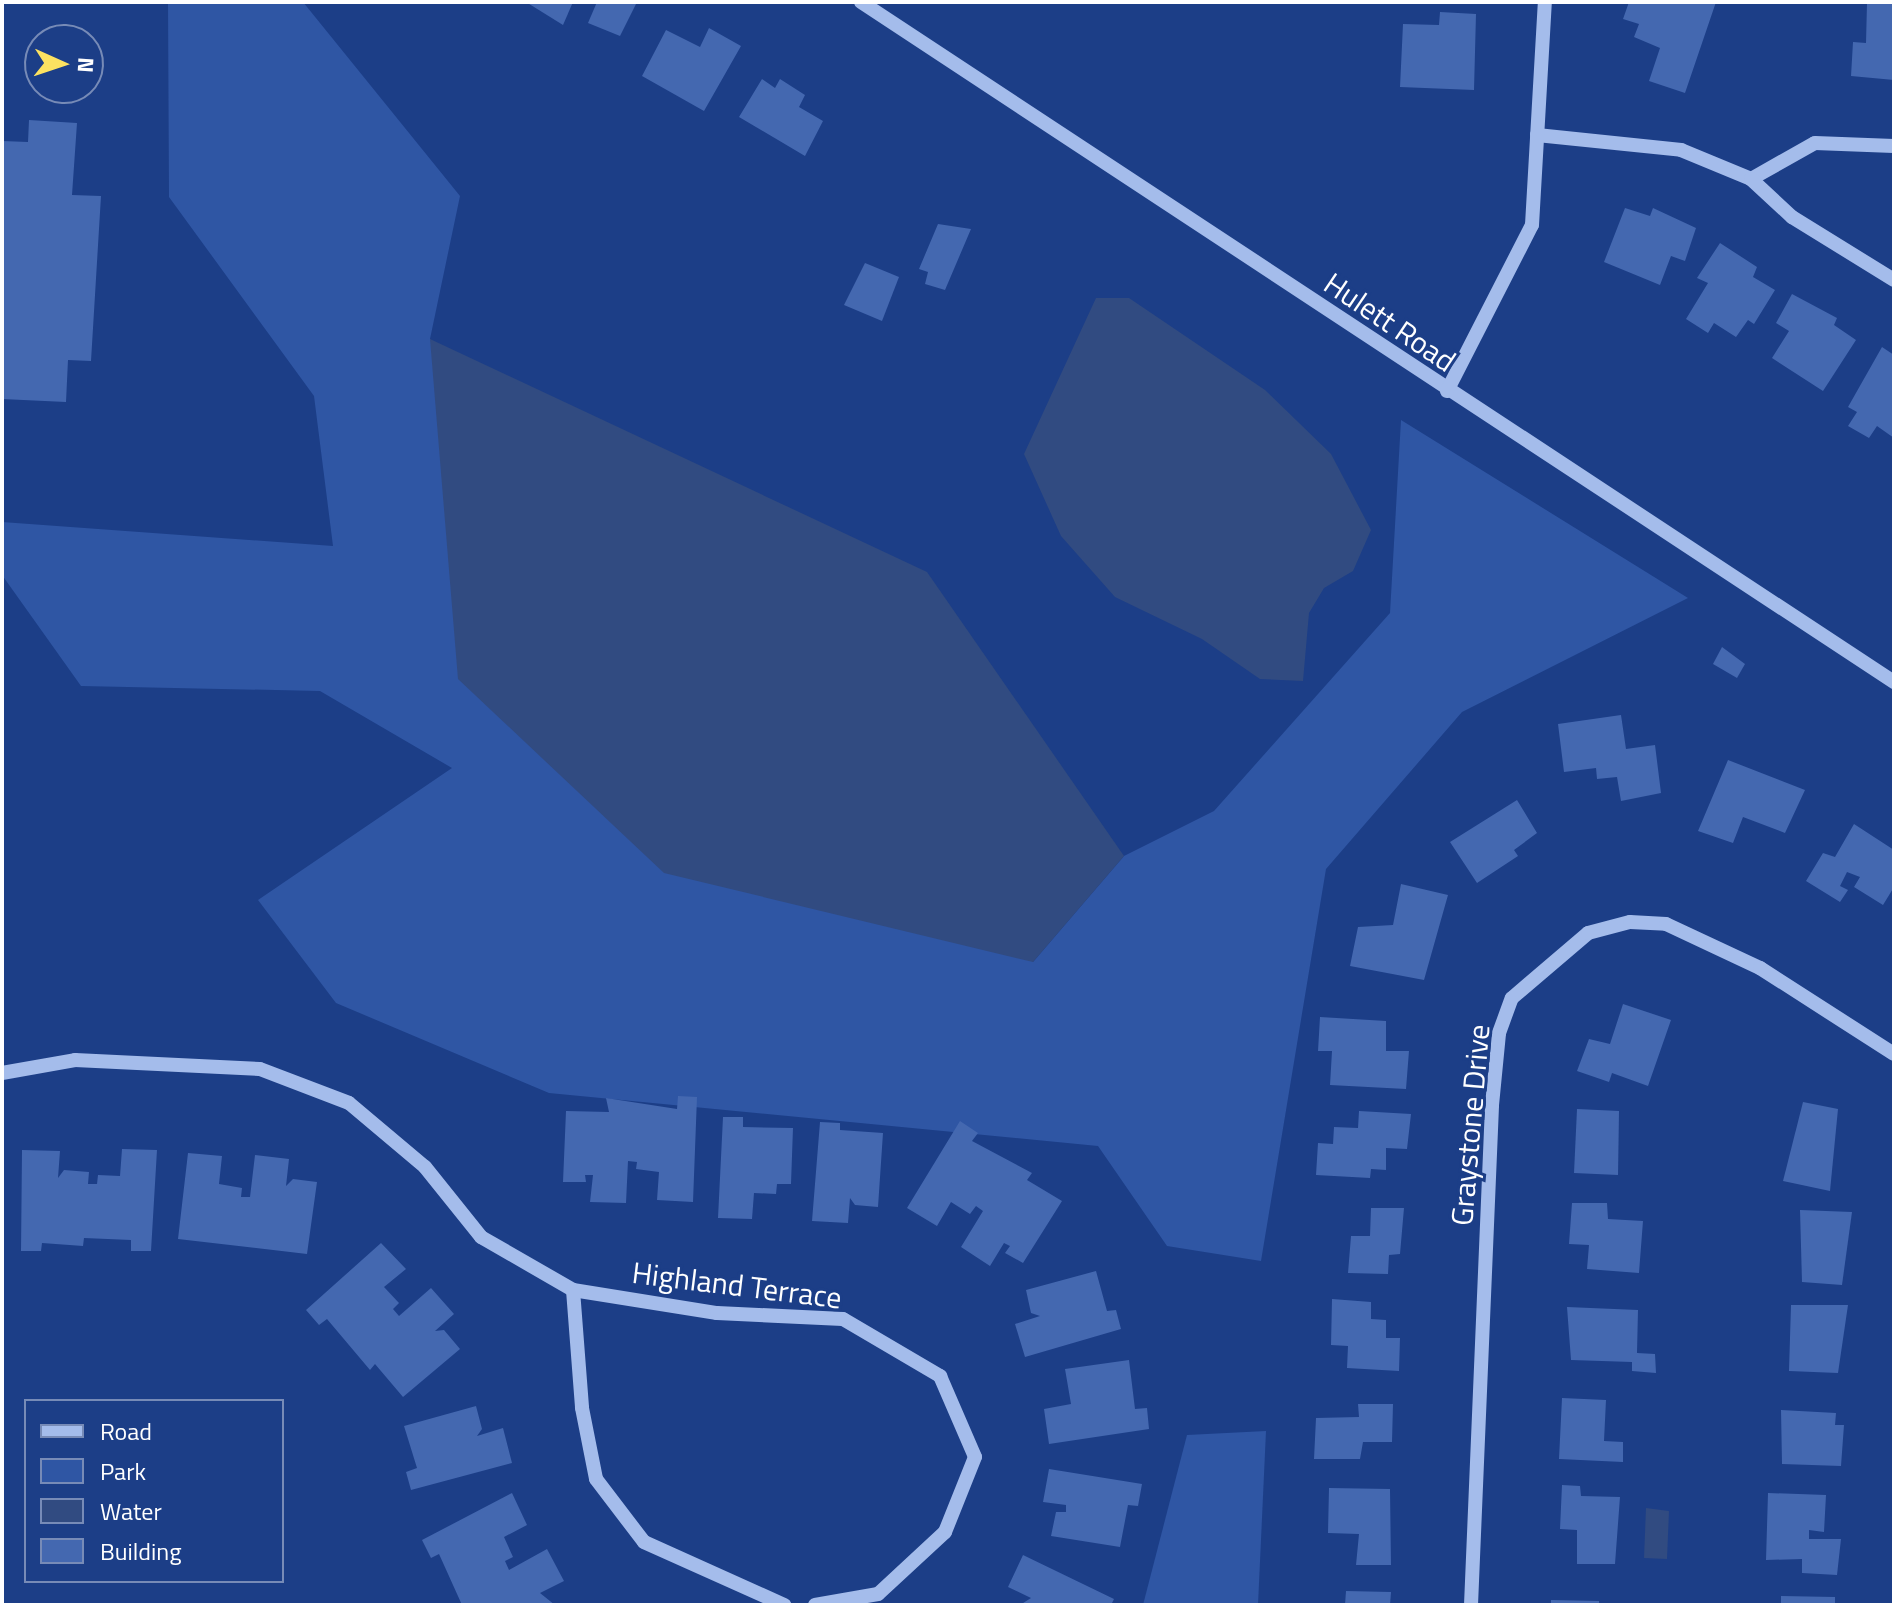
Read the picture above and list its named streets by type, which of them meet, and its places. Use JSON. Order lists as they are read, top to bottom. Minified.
{"streets":{"street":["Hulett Road","Graystone Drive","Highland Terrace"]},"legend":["Road","Park","Water","Building"],"north":"right"}
